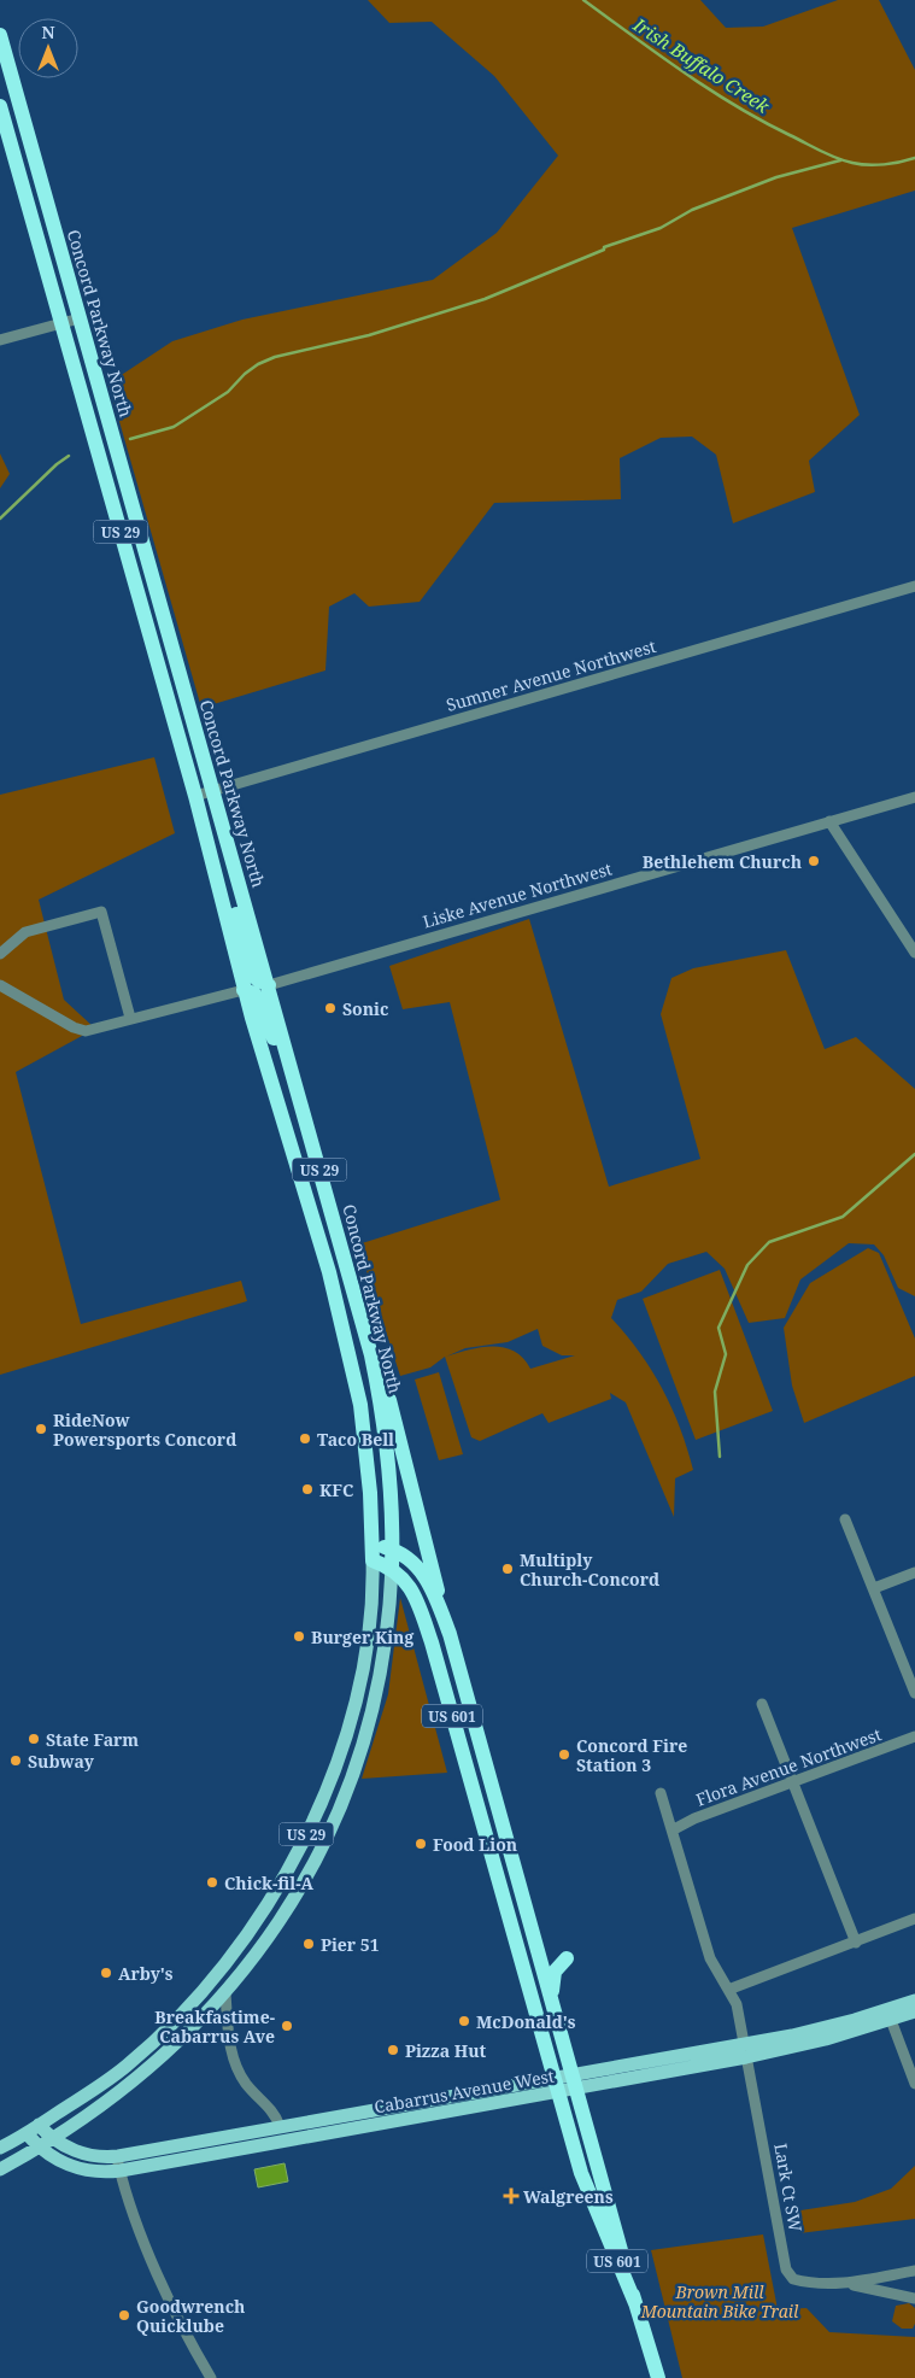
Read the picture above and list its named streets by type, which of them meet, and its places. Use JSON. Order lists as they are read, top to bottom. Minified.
{"streets":{"highway":["Concord Parkway North","US 29","US 601"],"main road":["Cabarrus Avenue West"],"street":["Sumner Avenue Northwest","Liske Avenue Northwest","Flora Avenue Northwest","Lark Ct SW"]},"crossings":[["Concord Parkway North","US 29"],["Concord Parkway North","Sumner Avenue Northwest"],["Concord Parkway North","Liske Avenue Northwest"],["Concord Parkway North","US 601"],["US 29","Sumner Avenue Northwest"],["US 29","US 601"],["US 29","Cabarrus Avenue West"],["US 601","Cabarrus Avenue West"],["Flora Avenue Northwest","Lark Ct SW"],["Cabarrus Avenue West","Lark Ct SW"]],"water":["Irish Buffalo Creek"],"parks":["Brown Mill Mountain Bike Trail"],"places":{"other":["Bethlehem Church","Sonic","RideNow Powersports Concord","Taco Bell","KFC","Multiply Church-Concord","Burger King","State Farm","Concord Fire Station 3","Subway","Food Lion","Chick-fil-A","Pier 51","Arby's","McDonald's","Breakfastime- Cabarrus Ave","Pizza Hut","Goodwrench Quicklube"],"health":["Walgreens"]},"north":"top"}
